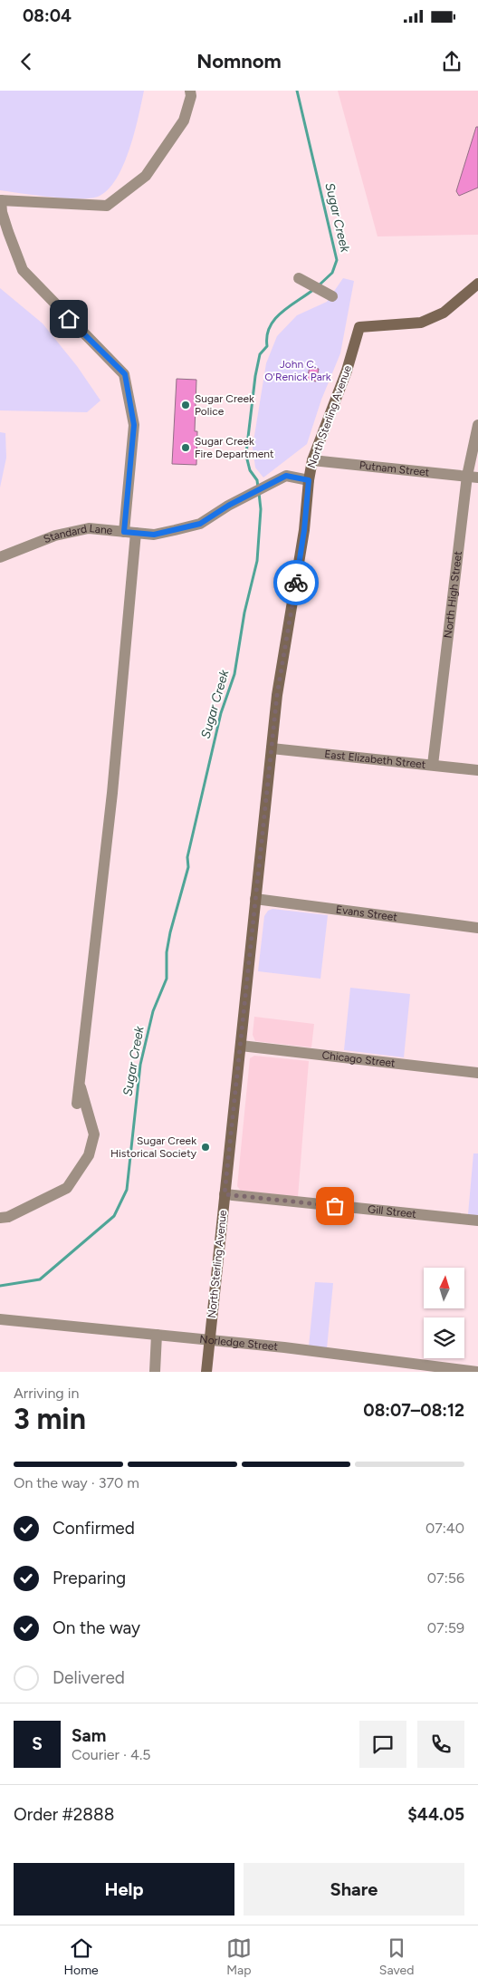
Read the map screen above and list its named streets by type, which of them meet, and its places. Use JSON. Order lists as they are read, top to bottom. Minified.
{"streets":{"main road":["North Sterling Avenue"],"street":["Putnam Street","Standard Lane","North High Street","East Elizabeth Street","Evans Street","Chicago Street","Gill Street","Norledge Street"]},"crossings":[["North Sterling Avenue","Putnam Street"],["North Sterling Avenue","Standard Lane"],["North Sterling Avenue","East Elizabeth Street"],["North Sterling Avenue","Evans Street"],["North Sterling Avenue","Chicago Street"],["North Sterling Avenue","Gill Street"],["North Sterling Avenue","Norledge Street"],["Putnam Street","North High Street"],["North High Street","East Elizabeth Street"]],"water":["Sugar Creek"],"parks":["John C. O'Renick Park"],"places":["Sugar Creek Police","Sugar Creek Fire Department","Sugar Creek Historical Society"],"north":"top","page":{"status":"08:04","header":"Nomnom","heading":["3 min","Arriving in","08:07–08:12"],"panel":["Sam","Courier · 4.5","Order #2888","$44.05"],"bar":"On the way · 370 m","list":[["Confirmed","07:40"],["Preparing","07:56"],["On the way","07:59"],"Delivered"],"round":"S","buttons":["Help","Share"],"tabs":["Home","Map","Saved"]}}
